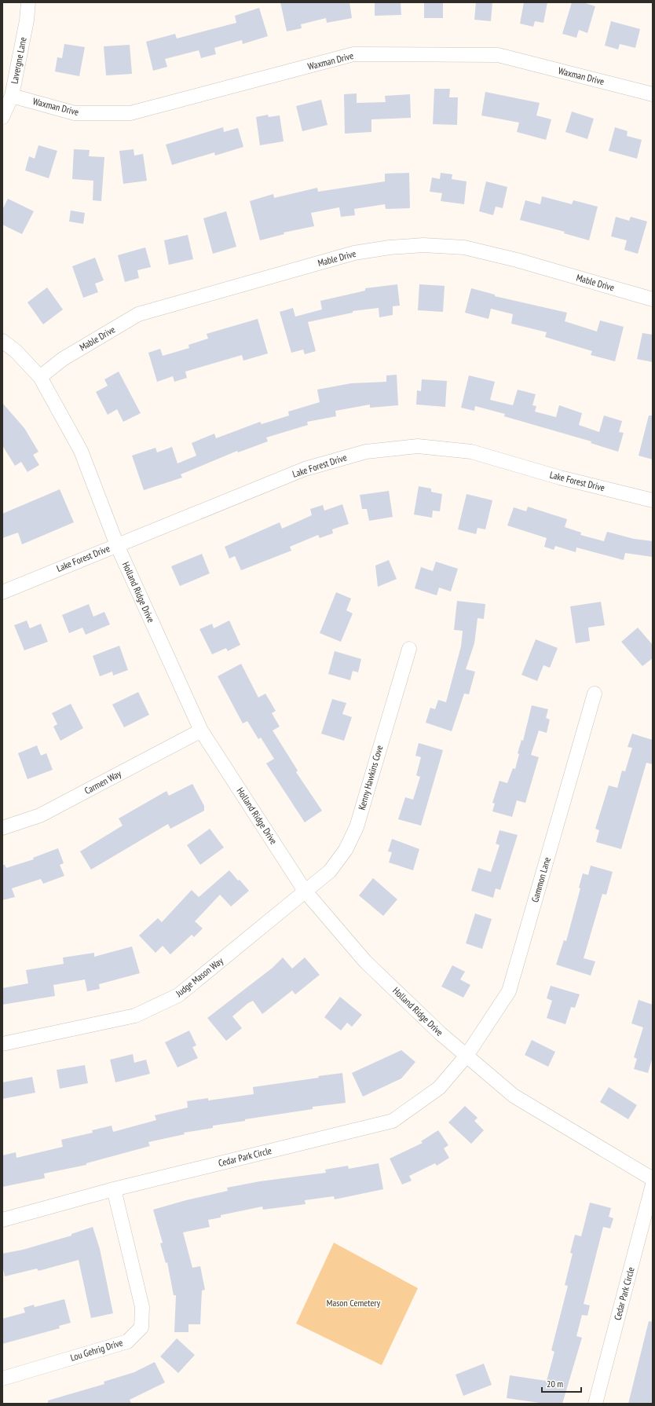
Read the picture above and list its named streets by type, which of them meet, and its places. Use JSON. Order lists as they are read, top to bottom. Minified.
{"streets":{"street":["Lavergne Lane","Waxman Drive","Mable Drive","Lake Forest Drive","Holland Ridge Drive","Kenny Hawkins Cove","Carmen Way","Gammon Lane","Judge Mason Way","Cedar Park Circle","Lou Gehrig Drive"]},"crossings":[["Lavergne Lane","Waxman Drive"],["Mable Drive","Holland Ridge Drive"],["Lake Forest Drive","Holland Ridge Drive"],["Holland Ridge Drive","Kenny Hawkins Cove"],["Holland Ridge Drive","Carmen Way"],["Holland Ridge Drive","Gammon Lane"],["Holland Ridge Drive","Judge Mason Way"],["Holland Ridge Drive","Cedar Park Circle"],["Kenny Hawkins Cove","Judge Mason Way"],["Gammon Lane","Cedar Park Circle"],["Cedar Park Circle","Lou Gehrig Drive"]],"parks":["Mason Cemetery"],"scale_bar":"20 m"}
